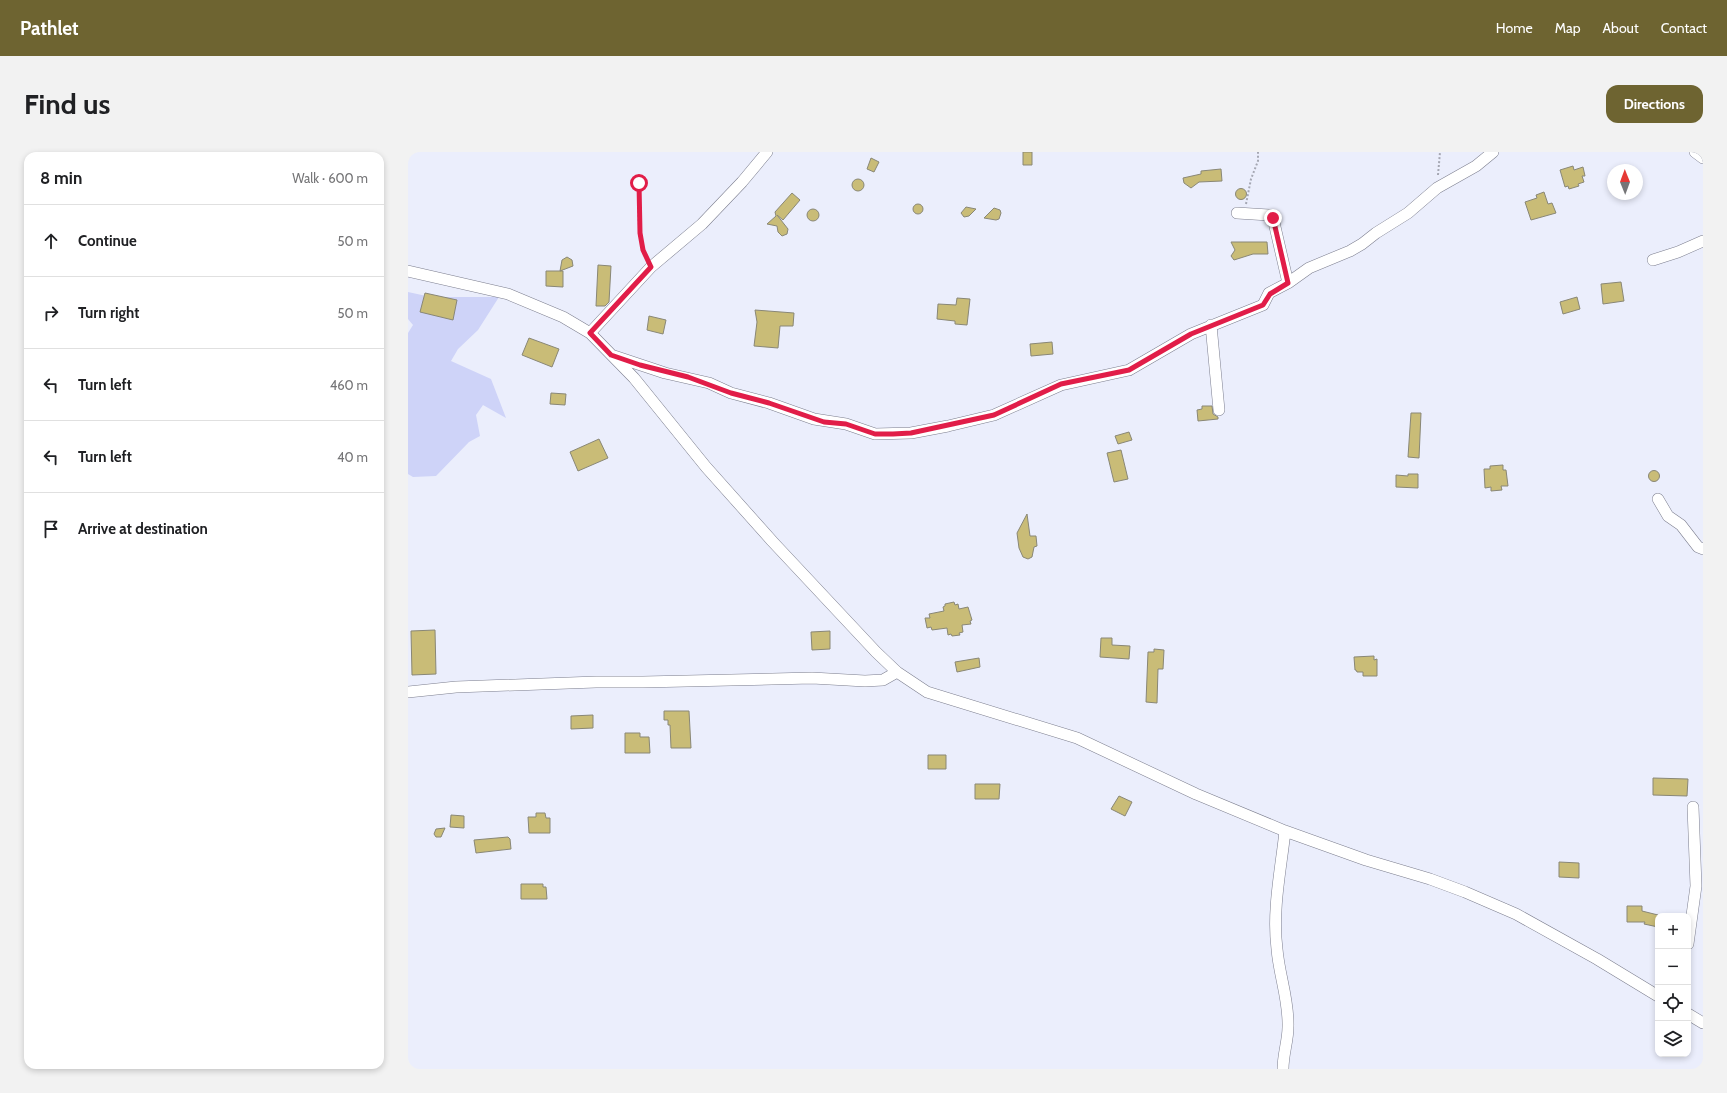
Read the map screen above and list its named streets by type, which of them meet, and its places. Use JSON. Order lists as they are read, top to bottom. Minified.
{"north":"top","page":{"header":"Pathlet","nav":["Home","Map","About","Contact"],"buttons":"Directions","title":"Find us","heading":["8 min","Walk · 600 m"],"list":[["Continue","50 m"],["Turn right","50 m"],["Turn left","460 m"],["Turn left","40 m"],"Arrive at destination"],"map_buttons":["+","−"]}}
